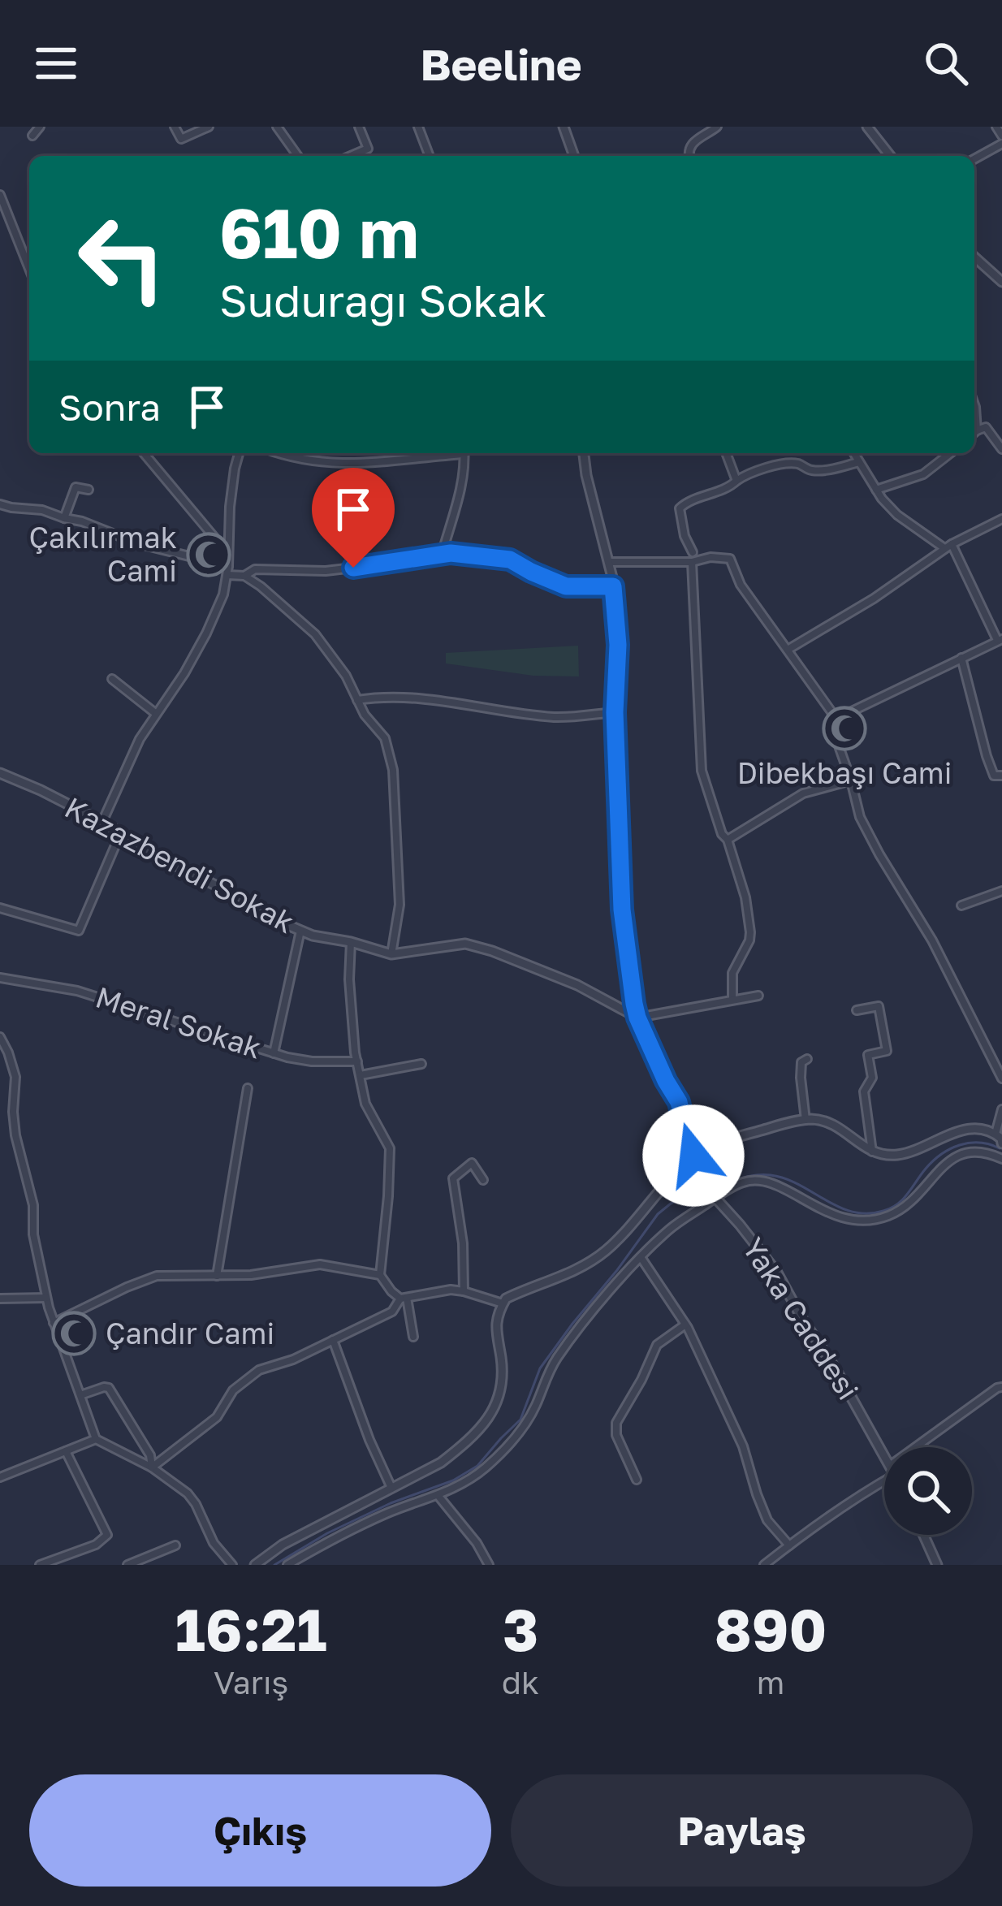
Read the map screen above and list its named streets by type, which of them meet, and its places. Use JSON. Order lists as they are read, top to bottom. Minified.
{"streets":{"street":["Kazazbendi Sokak","Meral Sokak","Yaka Caddesi"]},"crossings":[["Kazazbendi Sokak","Yaka Caddesi"]],"places":{"mosque":["Çakılırmak Cami","Dibekbaşı Cami","Çandır Cami"]},"page":{"header":"Beeline","turn":["610 m","Sudurağı Sokak"],"then":"Sonra","eta":["16:21","Varış","3","dk","890","m"],"buttons":["Çıkış","Paylaş"]}}
